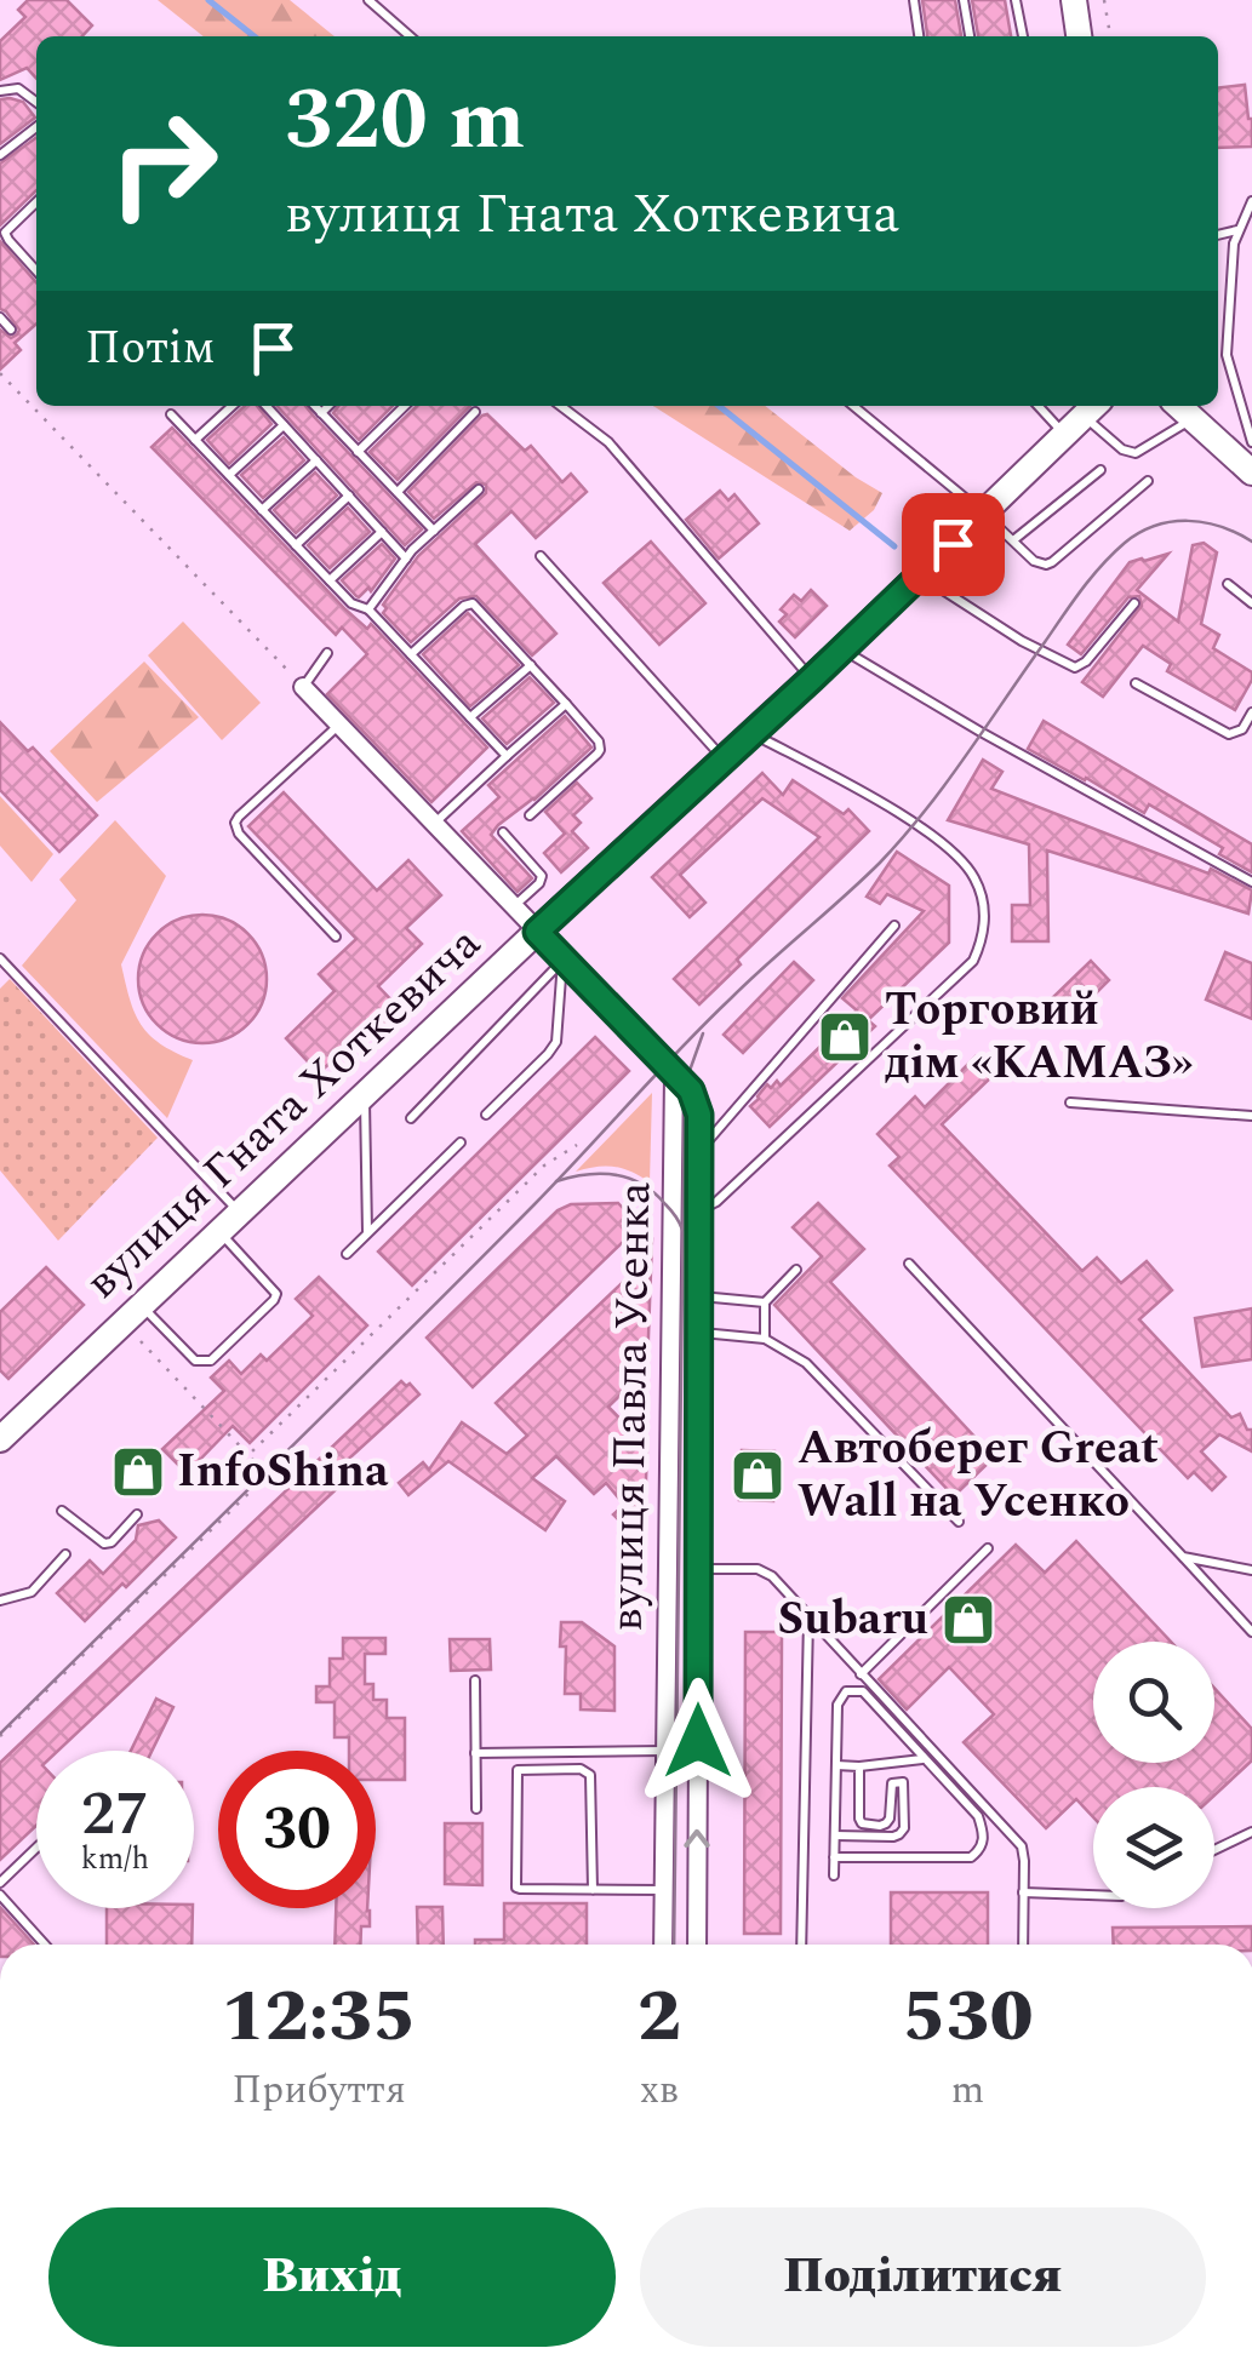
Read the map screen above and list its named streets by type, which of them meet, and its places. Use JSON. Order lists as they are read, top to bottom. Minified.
{"streets":{"street":["вулиця Гната Хоткевича","вулиця Павла Усенка"]},"crossings":[["вулиця Гната Хоткевича","вулиця Павла Усенка"]],"places":{"shop":["Торговий дім «КАМАЗ»","InfoShina","Автоберег Great Wall на Усенко","Subaru"]},"page":{"turn":["320 m","вулиця Гната Хоткевича"],"then":"Потім","speed":"27 km/h","limit":"30","eta":["12:35","Прибуття","2","хв","530","m"],"buttons":["Вихід","Поділитися"]}}
